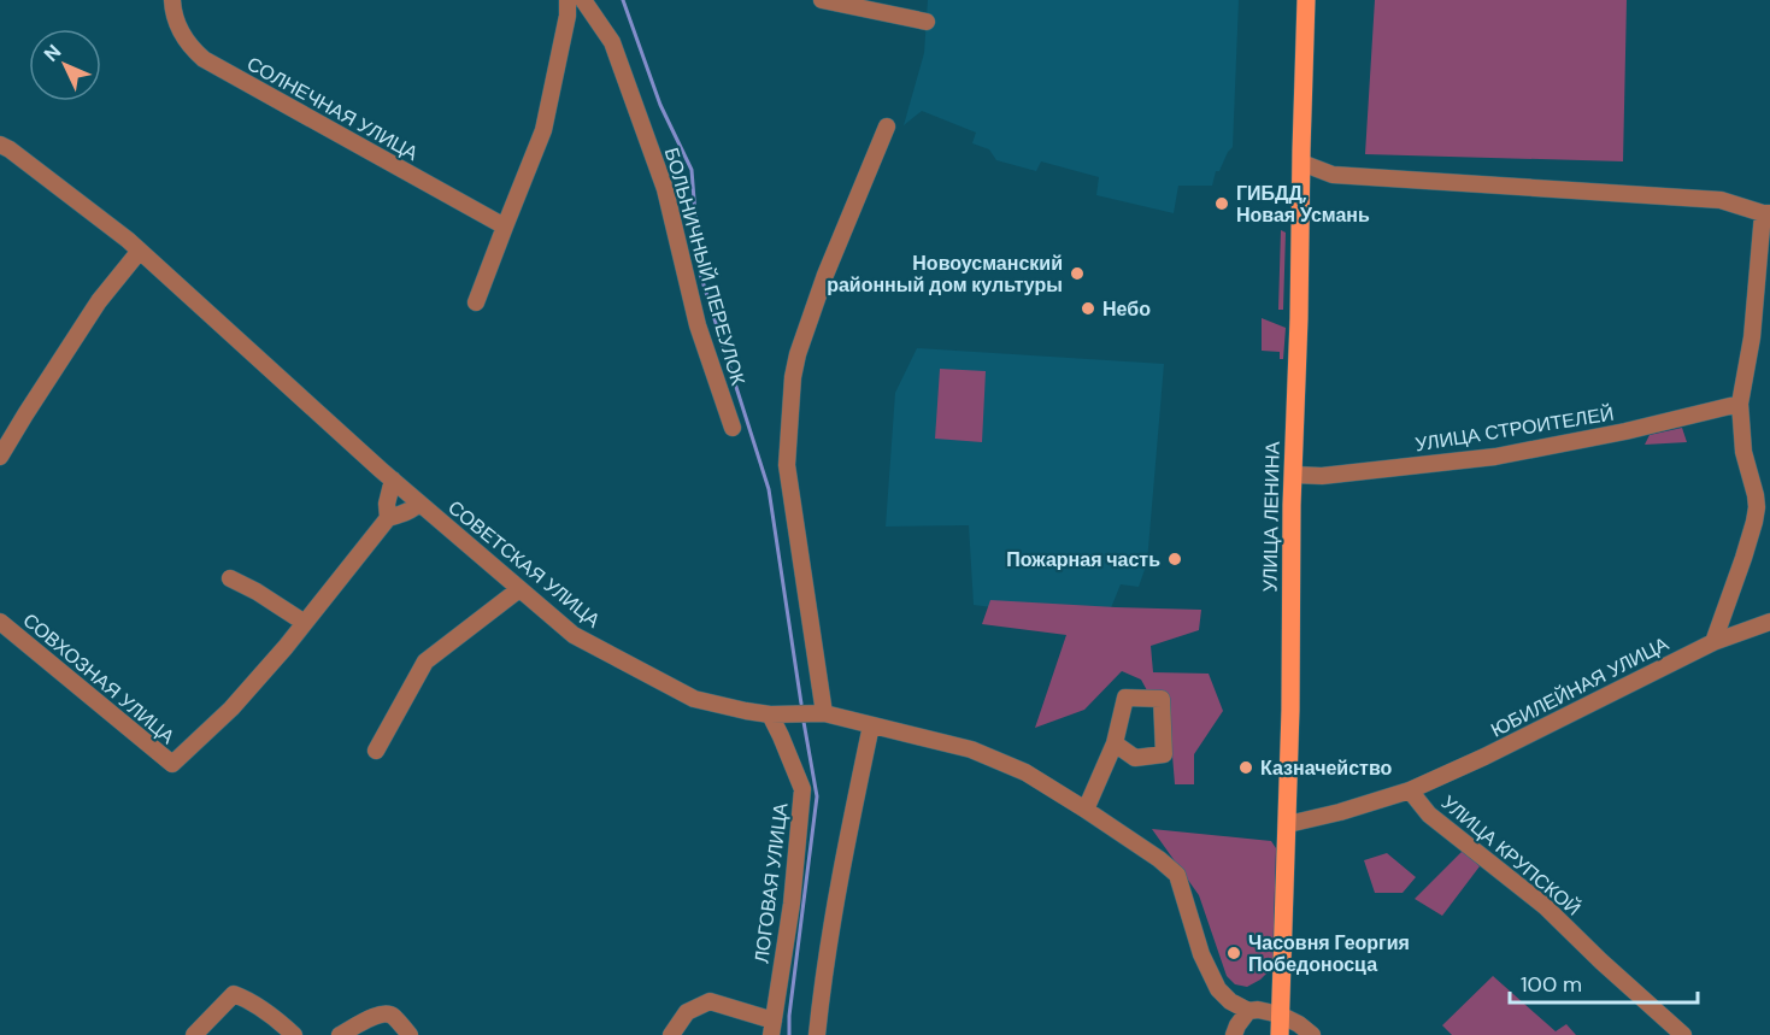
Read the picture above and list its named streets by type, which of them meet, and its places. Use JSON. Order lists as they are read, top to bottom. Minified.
{"streets":{"main road":["УЛИЦА ЛЕНИНА"],"street":["СОЛНЕЧНАЯ УЛИЦА","БОЛЬНИЧНЫЙ ПЕРЕУЛОК","УЛИЦА СТРОИТЕЛЕЙ","СОВЕТСКАЯ УЛИЦА","СОВХОЗНАЯ УЛИЦА","ЮБИЛЕЙНАЯ УЛИЦА","УЛИЦА КРУПСКОЙ","ЛОГОВАЯ УЛИЦА"]},"crossings":[["УЛИЦА СТРОИТЕЛЕЙ","УЛИЦА ЛЕНИНА"],["УЛИЦА ЛЕНИНА","СОВЕТСКАЯ УЛИЦА"],["СОВЕТСКАЯ УЛИЦА","ЛОГОВАЯ УЛИЦА"],["ЮБИЛЕЙНАЯ УЛИЦА","УЛИЦА КРУПСКОЙ"]],"places":["ГИБДД, Новая Усмань","Новоусманский районный дом культуры","Небо","Пожарная часть","Казначейство","Часовня Георгия Победоносца"],"scale_bar":"100 m","north":"top left"}
